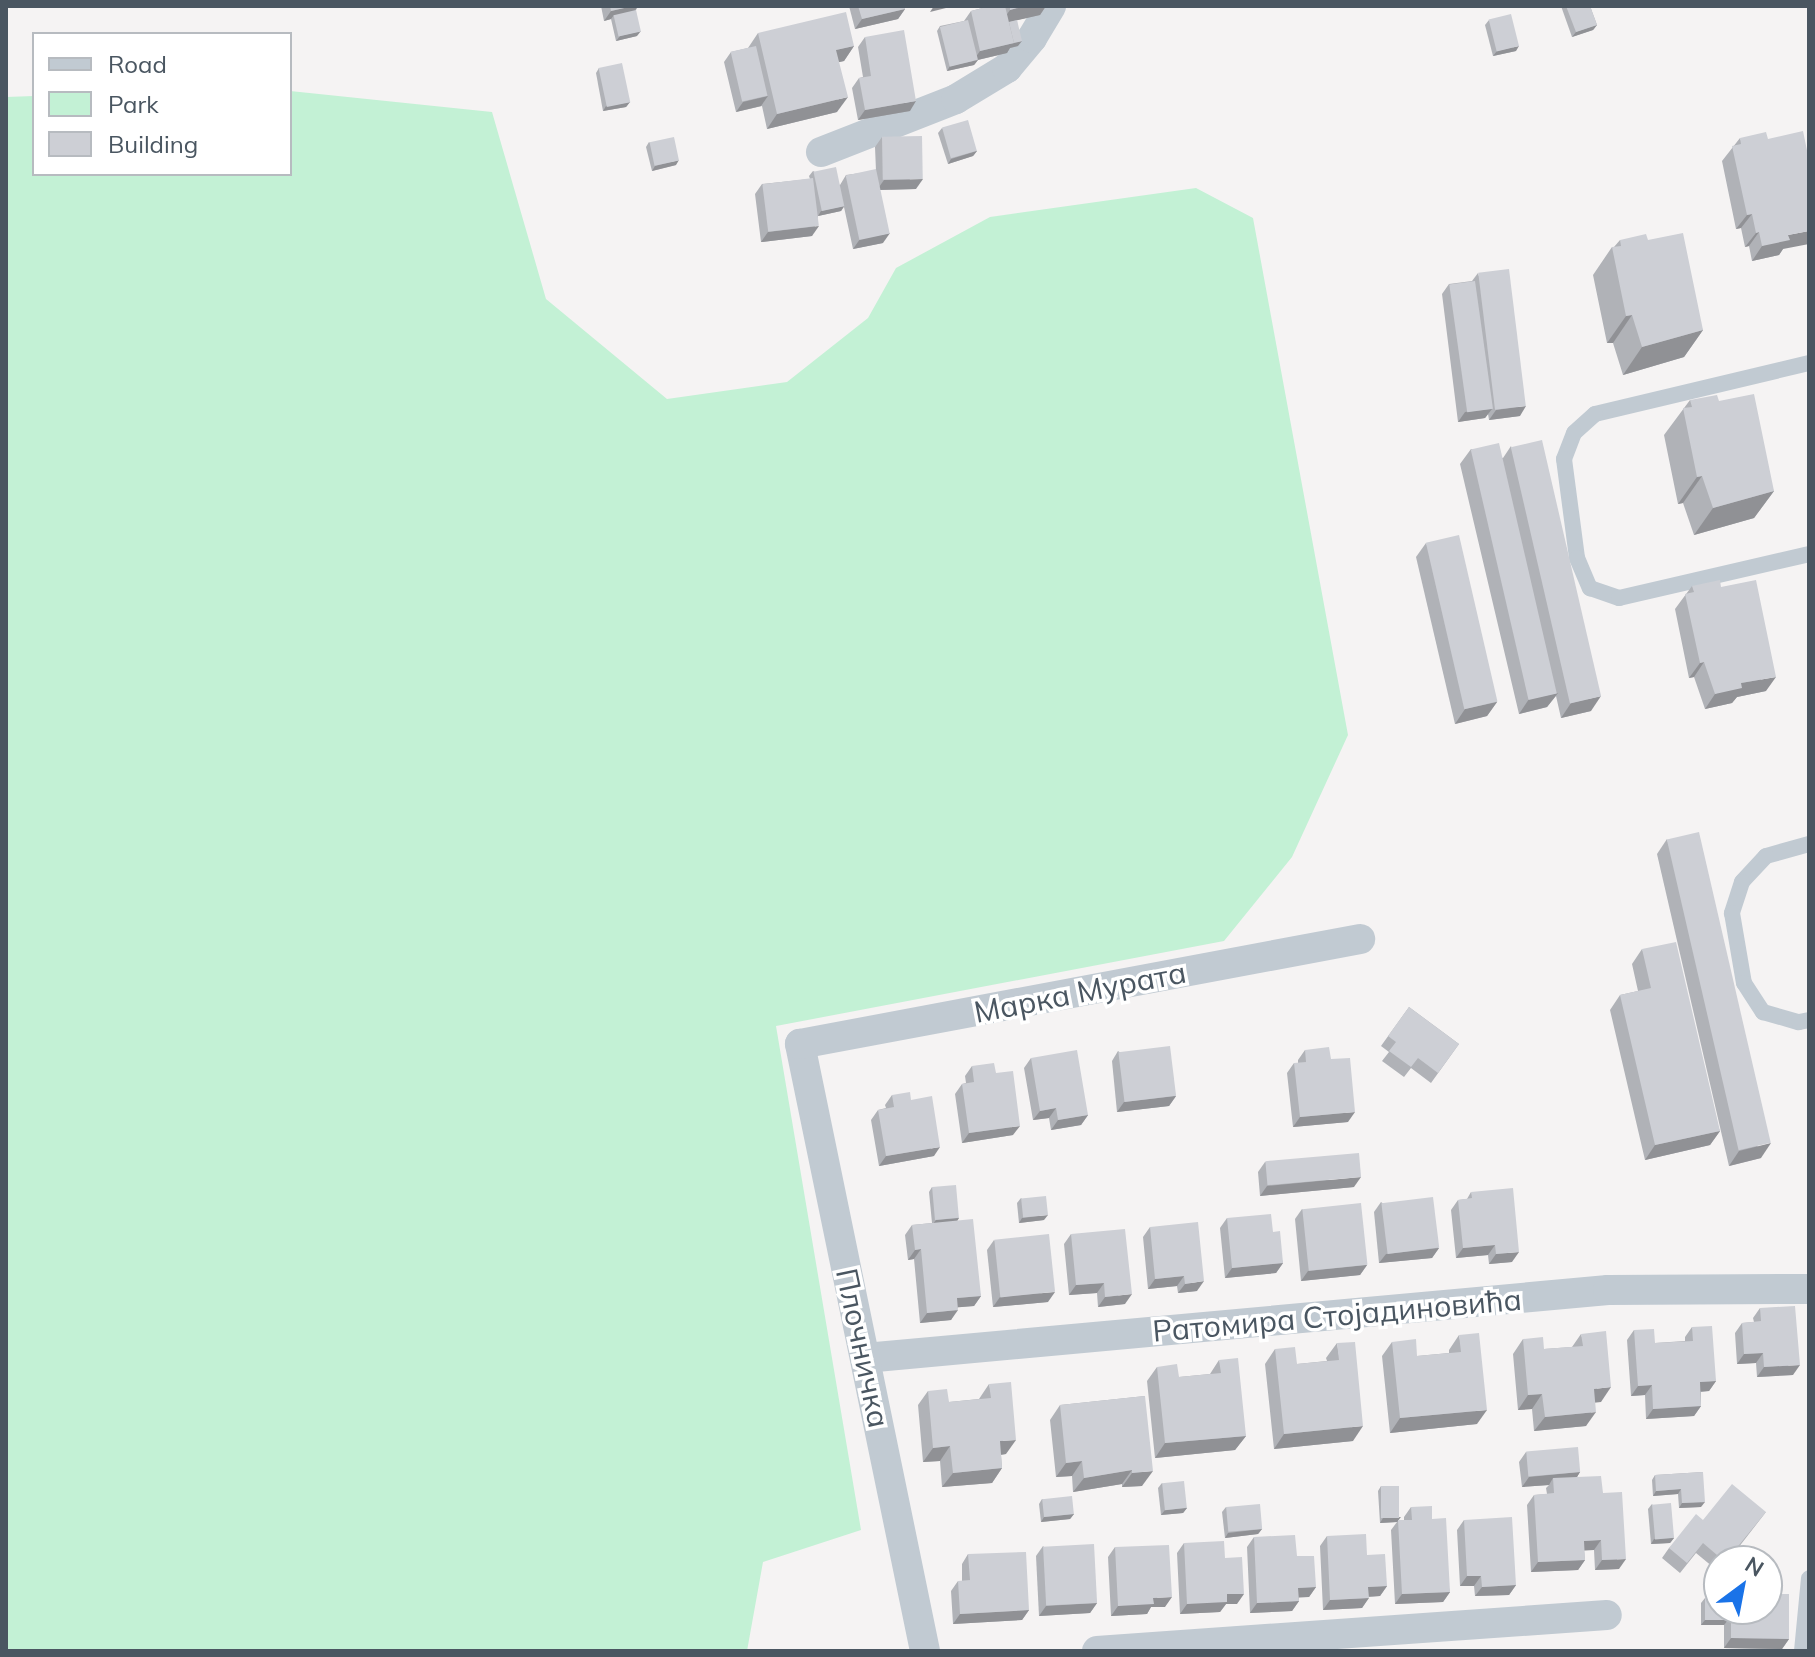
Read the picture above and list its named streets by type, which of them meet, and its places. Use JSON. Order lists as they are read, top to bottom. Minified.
{"streets":{"street":["Марка Мурата","Ратомира Стојадиновића","Плочничка"]},"crossings":[["Марка Мурата","Плочничка"],["Ратомира Стојадиновића","Плочничка"]],"legend":["Road","Park","Building"],"north":"top right"}
